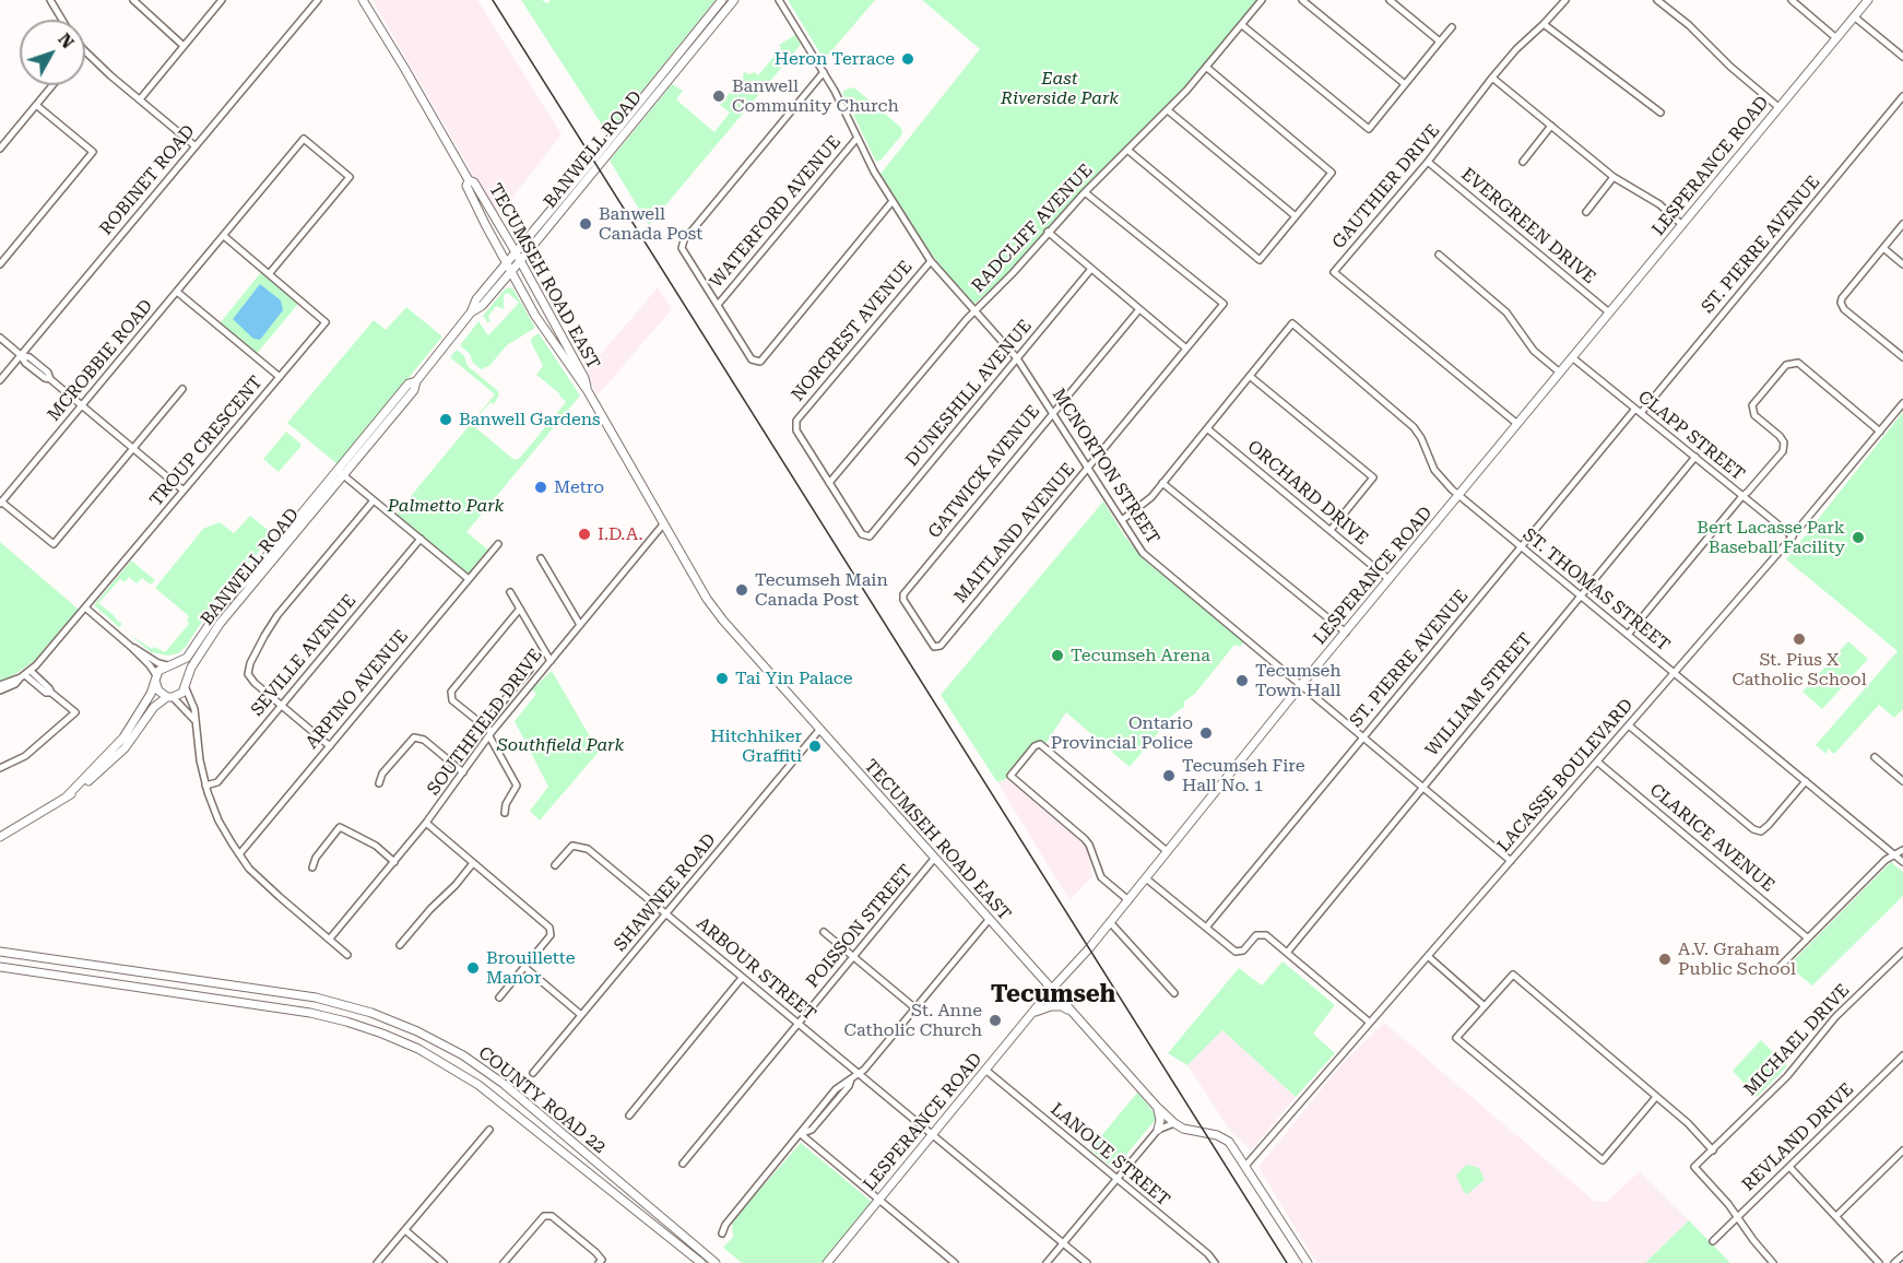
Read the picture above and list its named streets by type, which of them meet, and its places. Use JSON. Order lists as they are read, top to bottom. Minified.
{"streets":{"main road":["BANWELL ROAD","LESPERANCE ROAD","TECUMSEH ROAD EAST","COUNTY ROAD 22"],"street":["ROBINET ROAD","GAUTHIER DRIVE","WATERFORD AVENUE","EVERGREEN DRIVE","RADCLIFF AVENUE","ST. PIERRE AVENUE","NORCREST AVENUE","MCROBBIE ROAD","DUNESHILL AVENUE","CLAPP STREET","TROUP CRESCENT","MCNORTON STREET","GATWICK AVENUE","ORCHARD DRIVE","MAITLAND AVENUE","ST. THOMAS STREET","SEVILLE AVENUE","ARPINO AVENUE","WILLIAM STREET","SOUTHFIELD DRIVE","LACASSE BOULEVARD","CLARICE AVENUE","SHAWNEE ROAD","POISSON STREET","ARBOUR STREET","MICHAEL DRIVE","REVLAND DRIVE","LANOUE STREET"]},"crossings":[["BANWELL ROAD","TECUMSEH ROAD EAST"],["LESPERANCE ROAD","GAUTHIER DRIVE"],["LESPERANCE ROAD","EVERGREEN DRIVE"],["LESPERANCE ROAD","TECUMSEH ROAD EAST"],["LESPERANCE ROAD","CLAPP STREET"],["LESPERANCE ROAD","MCNORTON STREET"],["LESPERANCE ROAD","ORCHARD DRIVE"],["LESPERANCE ROAD","ST. THOMAS STREET"],["LESPERANCE ROAD","ARBOUR STREET"],["LESPERANCE ROAD","LANOUE STREET"],["GAUTHIER DRIVE","EVERGREEN DRIVE"],["WATERFORD AVENUE","MCNORTON STREET"],["RADCLIFF AVENUE","NORCREST AVENUE"],["RADCLIFF AVENUE","DUNESHILL AVENUE"],["RADCLIFF AVENUE","MCNORTON STREET"],["RADCLIFF AVENUE","MAITLAND AVENUE"],["ST. PIERRE AVENUE","CLAPP STREET"],["ST. PIERRE AVENUE","MCNORTON STREET"],["ST. PIERRE AVENUE","ST. THOMAS STREET"],["TECUMSEH ROAD EAST","SOUTHFIELD DRIVE"],["TECUMSEH ROAD EAST","LACASSE BOULEVARD"],["TECUMSEH ROAD EAST","SHAWNEE ROAD"],["TECUMSEH ROAD EAST","POISSON STREET"],["NORCREST AVENUE","DUNESHILL AVENUE"],["NORCREST AVENUE","MCNORTON STREET"],["MCROBBIE ROAD","TROUP CRESCENT"],["DUNESHILL AVENUE","MCNORTON STREET"],["CLAPP STREET","WILLIAM STREET"],["CLAPP STREET","LACASSE BOULEVARD"],["MCNORTON STREET","GATWICK AVENUE"],["MCNORTON STREET","MAITLAND AVENUE"],["MCNORTON STREET","WILLIAM STREET"],["MCNORTON STREET","LACASSE BOULEVARD"],["GATWICK AVENUE","MAITLAND AVENUE"],["ST. THOMAS STREET","WILLIAM STREET"],["ST. THOMAS STREET","LACASSE BOULEVARD"],["LACASSE BOULEVARD","CLARICE AVENUE"],["SHAWNEE ROAD","ARBOUR STREET"],["POISSON STREET","ARBOUR STREET"],["MICHAEL DRIVE","REVLAND DRIVE"]],"districts":["Tecumseh"],"parks":["East Riverside Park","Palmetto Park","Southfield Park"],"places":["Heron Terrace","Banwell Community Church","Banwell Canada Post","Banwell Gardens","Metro","I.D.A.","Bert Lacasse Park Baseball Facility","Tecumseh Main Canada Post","St. Pius X Catholic School","Tecumseh Arena","Tai Yin Palace","Tecumseh Town Hall","Ontario Provincial Police","Hitchhiker Graffiti","Tecumseh Fire Hall No. 1","A.V. Graham Public School","Brouillette Manor","St. Anne Catholic Church"],"north":"top right"}
